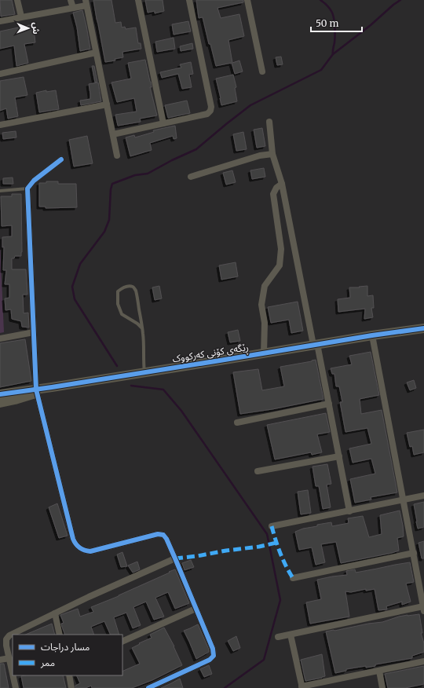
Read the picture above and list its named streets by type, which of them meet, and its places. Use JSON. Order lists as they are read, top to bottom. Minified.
{"streets":{"street":["ڕێگەی کۆنی کەرکووک"]},"legend":["مسار دراجات","ممر"],"scale_bar":"50 m","north":"right"}
